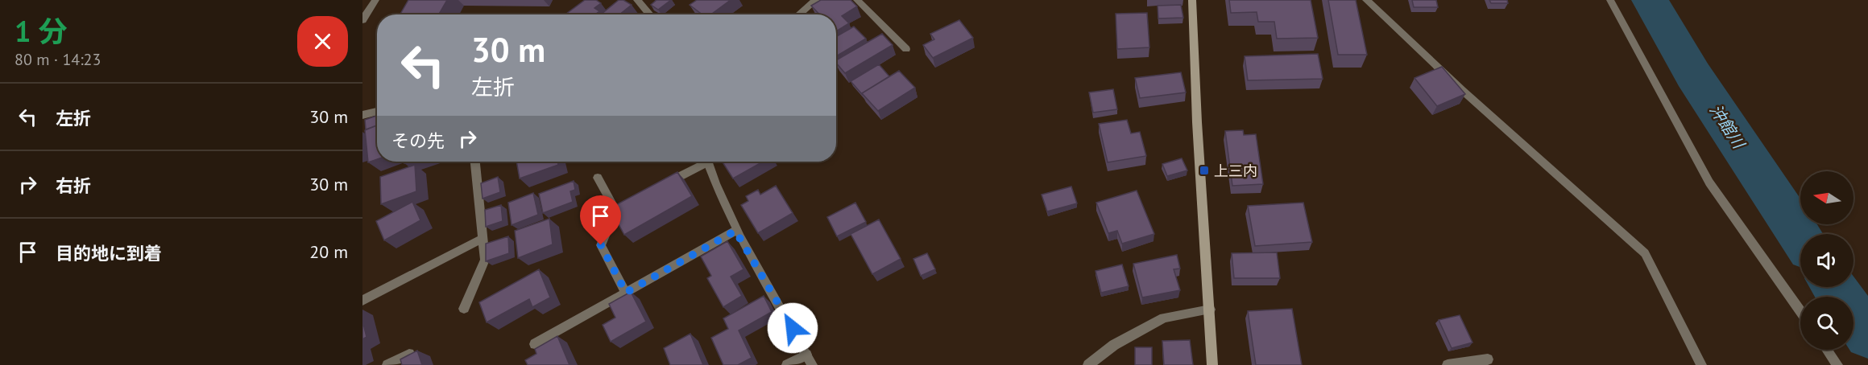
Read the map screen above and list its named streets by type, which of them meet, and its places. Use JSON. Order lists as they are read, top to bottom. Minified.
{"water":["沖館川"],"places":{"transit":["上三内"]},"north":"left","page":{"heading":["1 分","80 m · 14:23"],"turn":["30 m","左折"],"list":[{"name":"左折","value":"30 m"},{"name":"右折","value":"30 m"},{"name":"目的地に到着","value":"20 m"}],"then":"その先"}}
